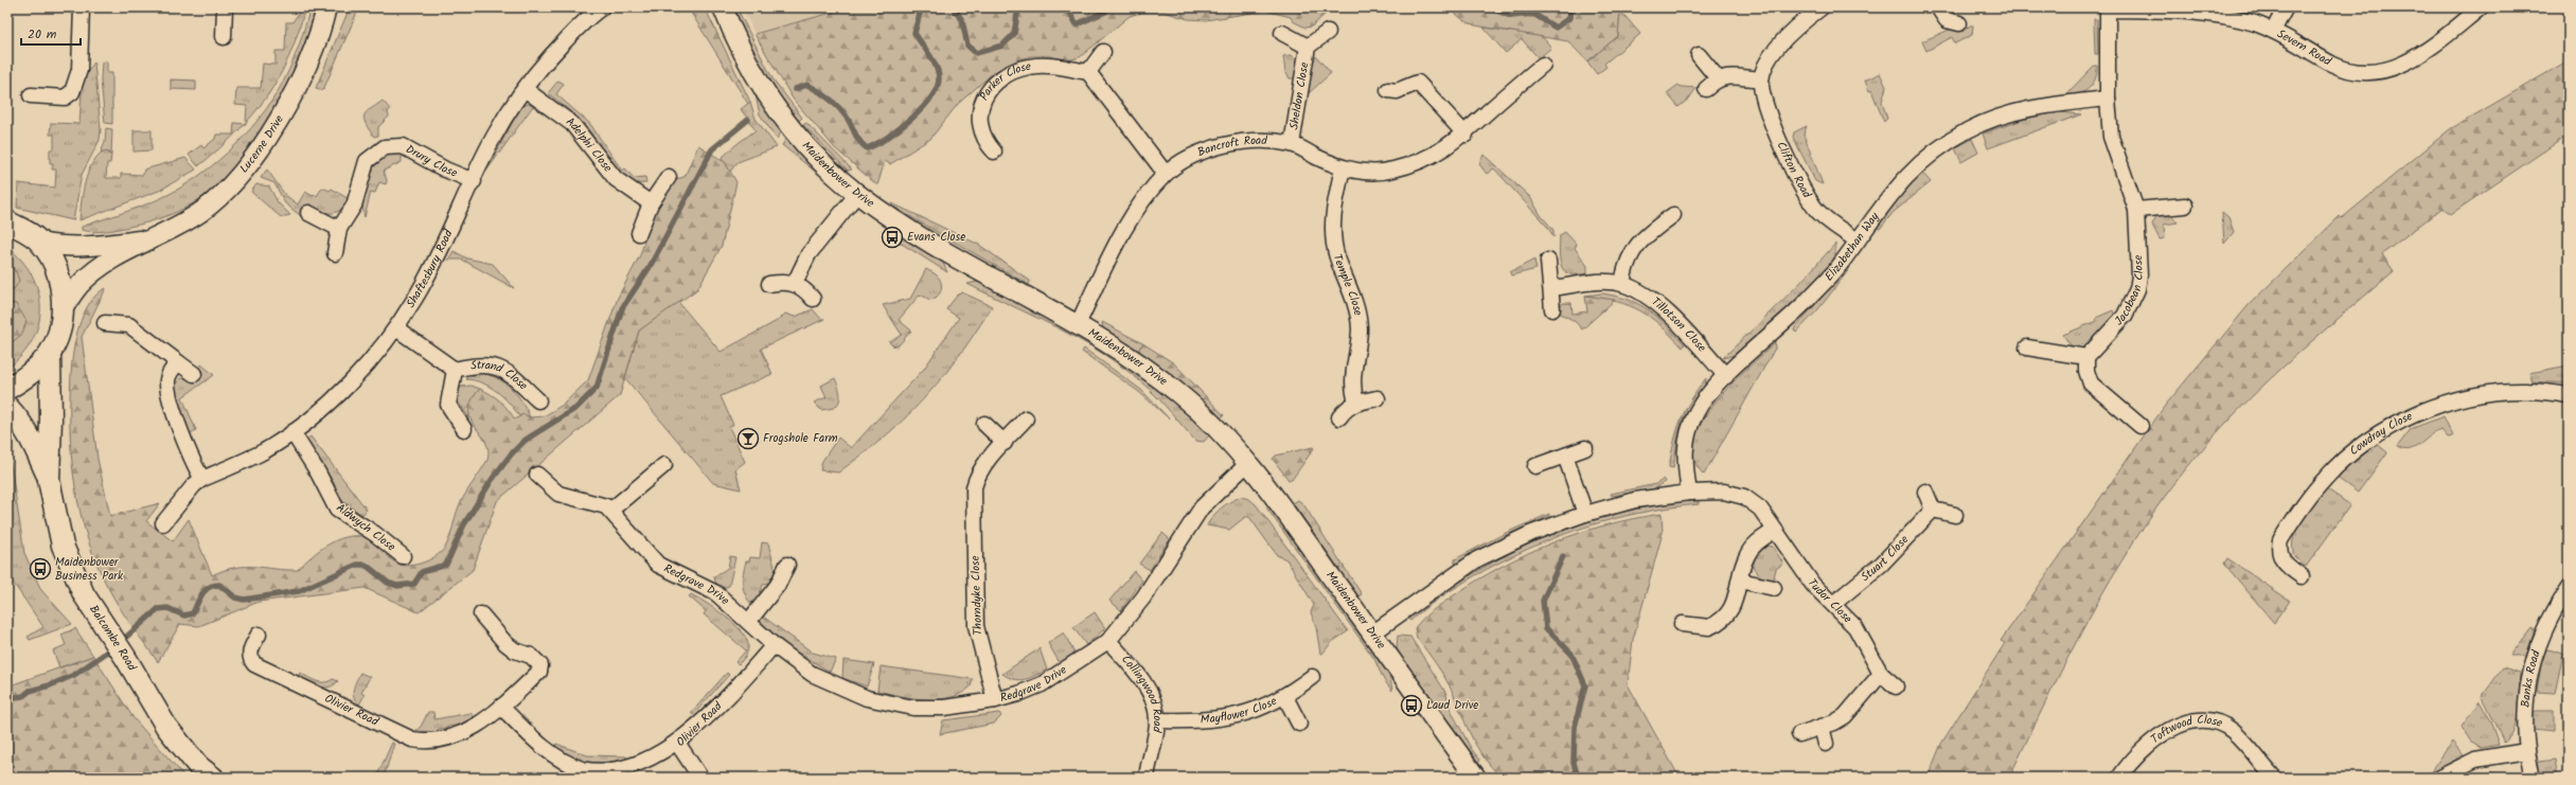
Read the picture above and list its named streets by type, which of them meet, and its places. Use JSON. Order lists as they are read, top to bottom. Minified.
{"streets":{"main road":["Balcombe Road"],"street":["Severn Road","Parker Close","Sheldon Close","Lucerne Drive","Adelphi Close","Bancroft Road","Drury Close","Clifton Road","Maidenbower Drive","Elizabethan Way","Shaftesbury Road","Temple Close","Jacobean Close","Tillotson Close","Strand Close","Cowdray Close","Aldwych Close","Stuart Close","Redgrave Drive","Thorndyke Close","Tudor Close","Banks Road","Collingwood Road","Mayflower Close","Olivier Road","Toftwood Close"]},"crossings":[["Severn Road","Jacobean Close"],["Sheldon Close","Bancroft Road"],["Adelphi Close","Shaftesbury Road"],["Bancroft Road","Maidenbower Drive"],["Bancroft Road","Temple Close"],["Drury Close","Shaftesbury Road"],["Clifton Road","Elizabethan Way"],["Maidenbower Drive","Redgrave Drive"],["Elizabethan Way","Jacobean Close"],["Elizabethan Way","Tillotson Close"],["Elizabethan Way","Tudor Close"],["Shaftesbury Road","Strand Close"],["Shaftesbury Road","Aldwych Close"],["Stuart Close","Tudor Close"],["Redgrave Drive","Thorndyke Close"],["Redgrave Drive","Collingwood Road"],["Redgrave Drive","Olivier Road"],["Collingwood Road","Mayflower Close"]],"places":{"bus stop":["Evans Close","Maidenbower Business Park","Laud Drive"],"bar":["Frogshole Farm"]},"scale_bar":"20 m"}
